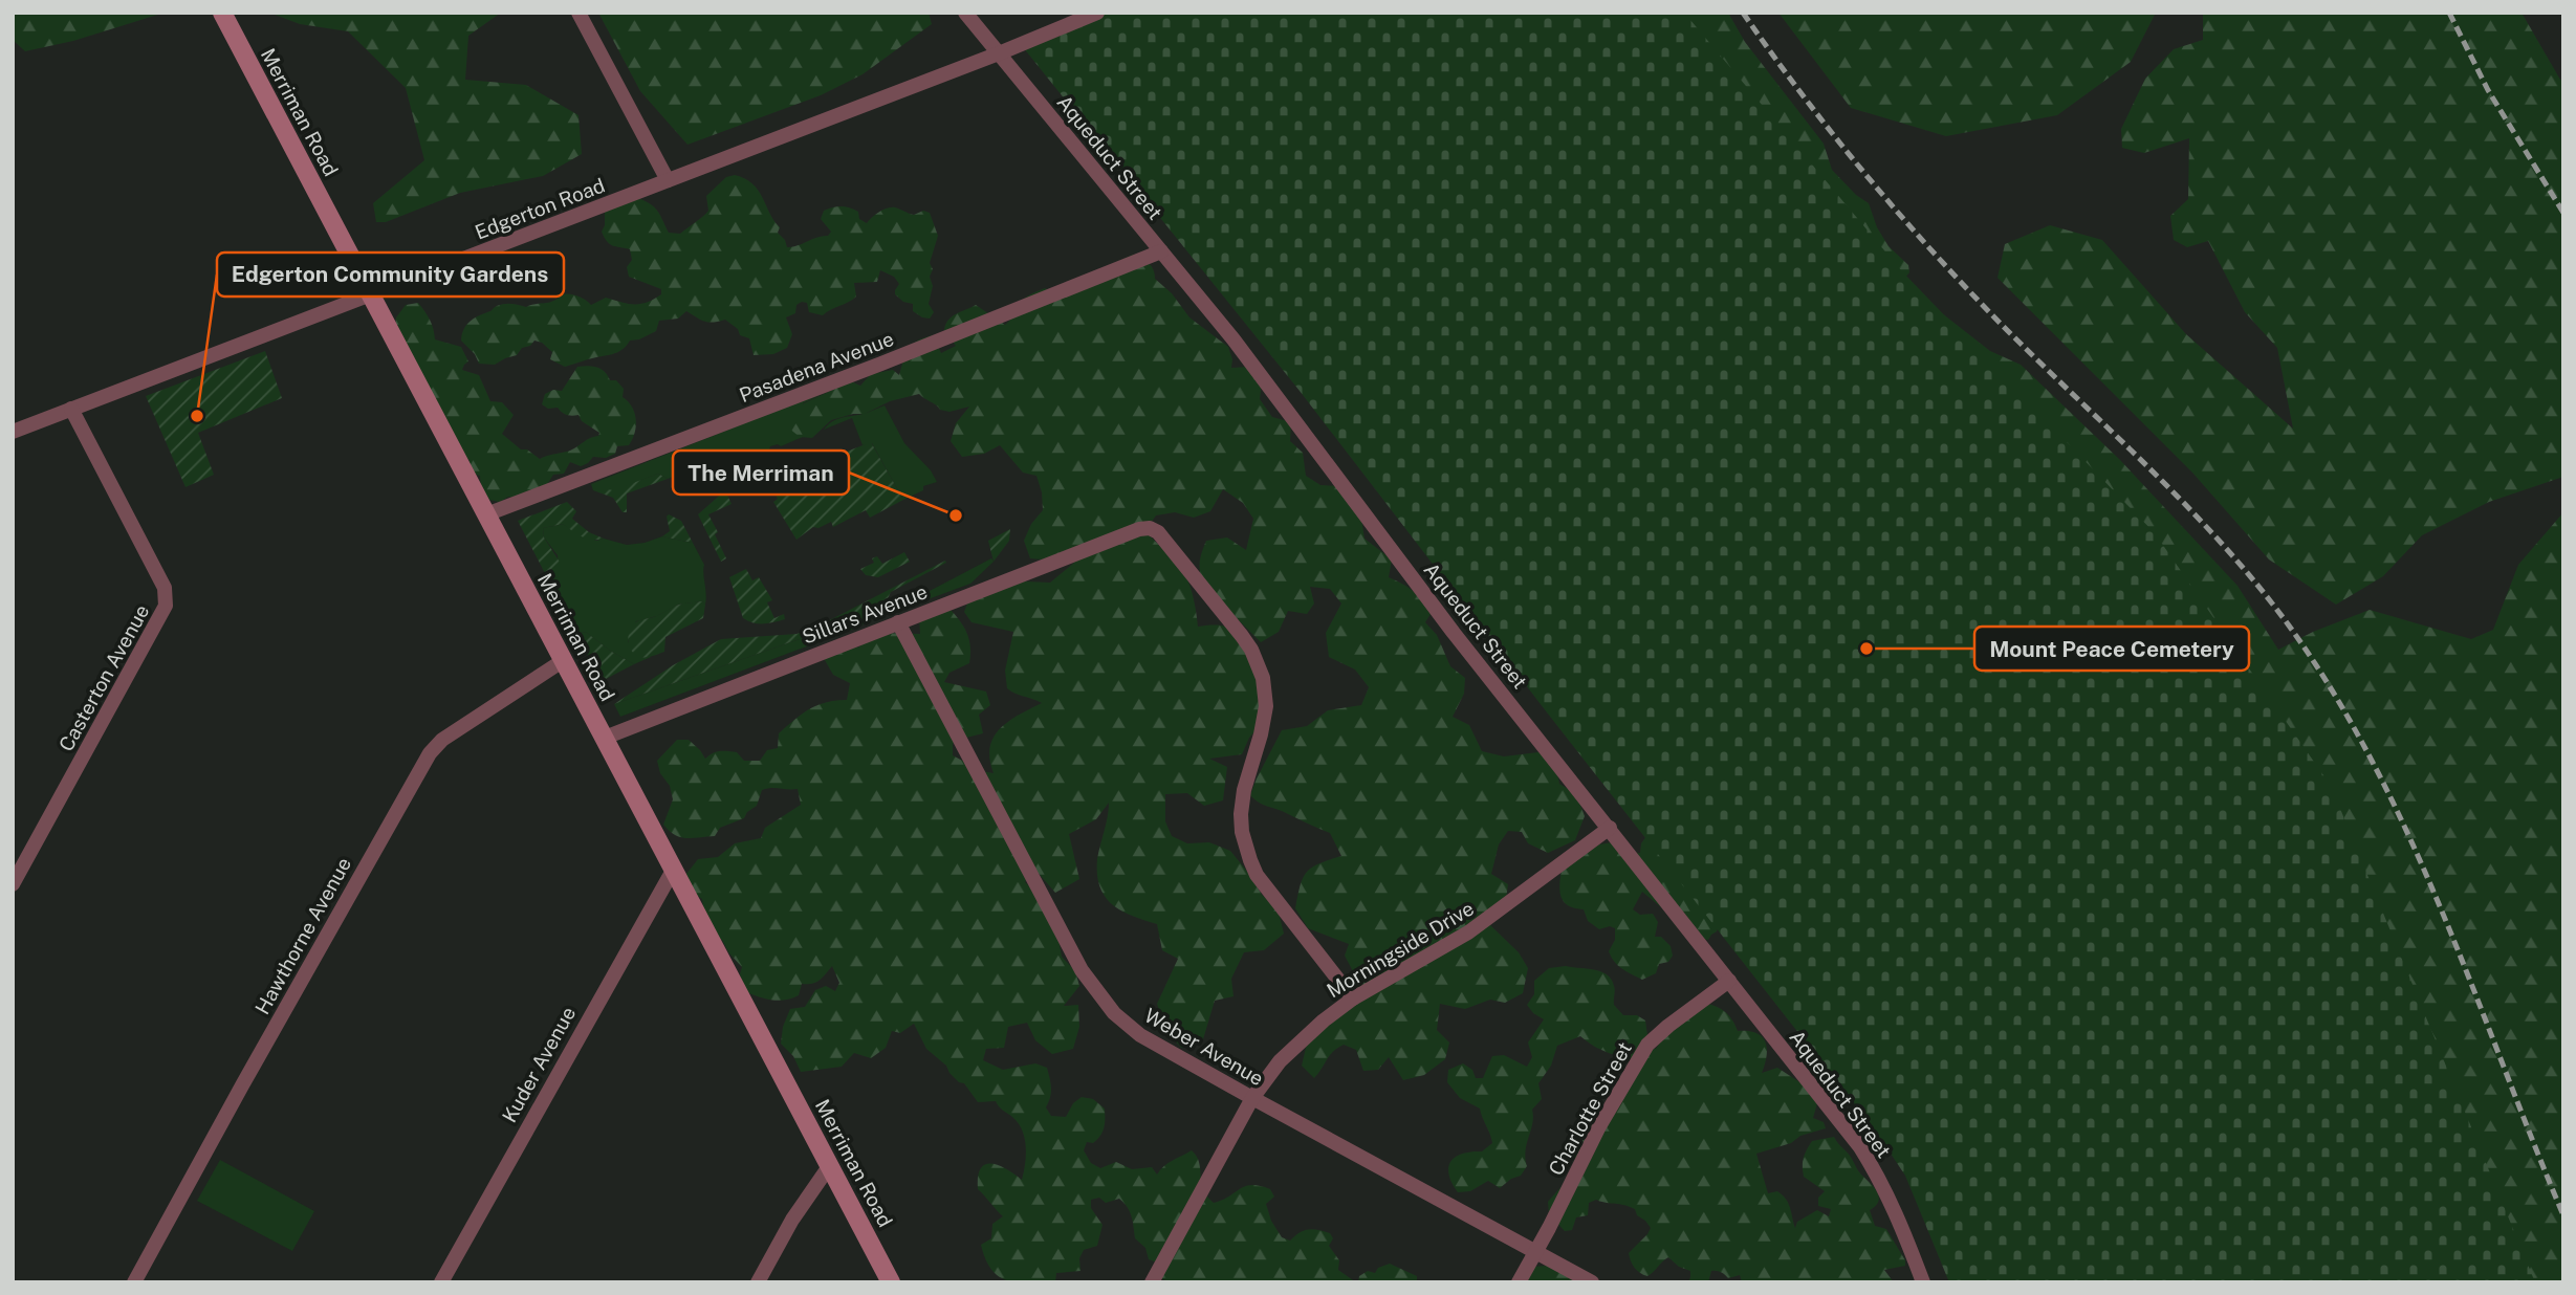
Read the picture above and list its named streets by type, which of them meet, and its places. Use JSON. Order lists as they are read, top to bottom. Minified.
{"streets":{"main road":["Merriman Road"],"street":["Aqueduct Street","Edgerton Road","Pasadena Avenue","Sillars Avenue","Casterton Avenue","Hawthorne Avenue","Morningside Drive","Weber Avenue","Kuder Avenue","Charlotte Street"]},"crossings":[["Merriman Road","Edgerton Road"],["Merriman Road","Pasadena Avenue"],["Merriman Road","Sillars Avenue"],["Merriman Road","Hawthorne Avenue"],["Merriman Road","Kuder Avenue"],["Aqueduct Street","Edgerton Road"],["Aqueduct Street","Pasadena Avenue"],["Aqueduct Street","Morningside Drive"],["Aqueduct Street","Charlotte Street"],["Edgerton Road","Casterton Avenue"],["Sillars Avenue","Morningside Drive"],["Sillars Avenue","Weber Avenue"],["Morningside Drive","Weber Avenue"],["Weber Avenue","Charlotte Street"]],"places":["Edgerton Community Gardens","The Merriman","Mount Peace Cemetery"]}
